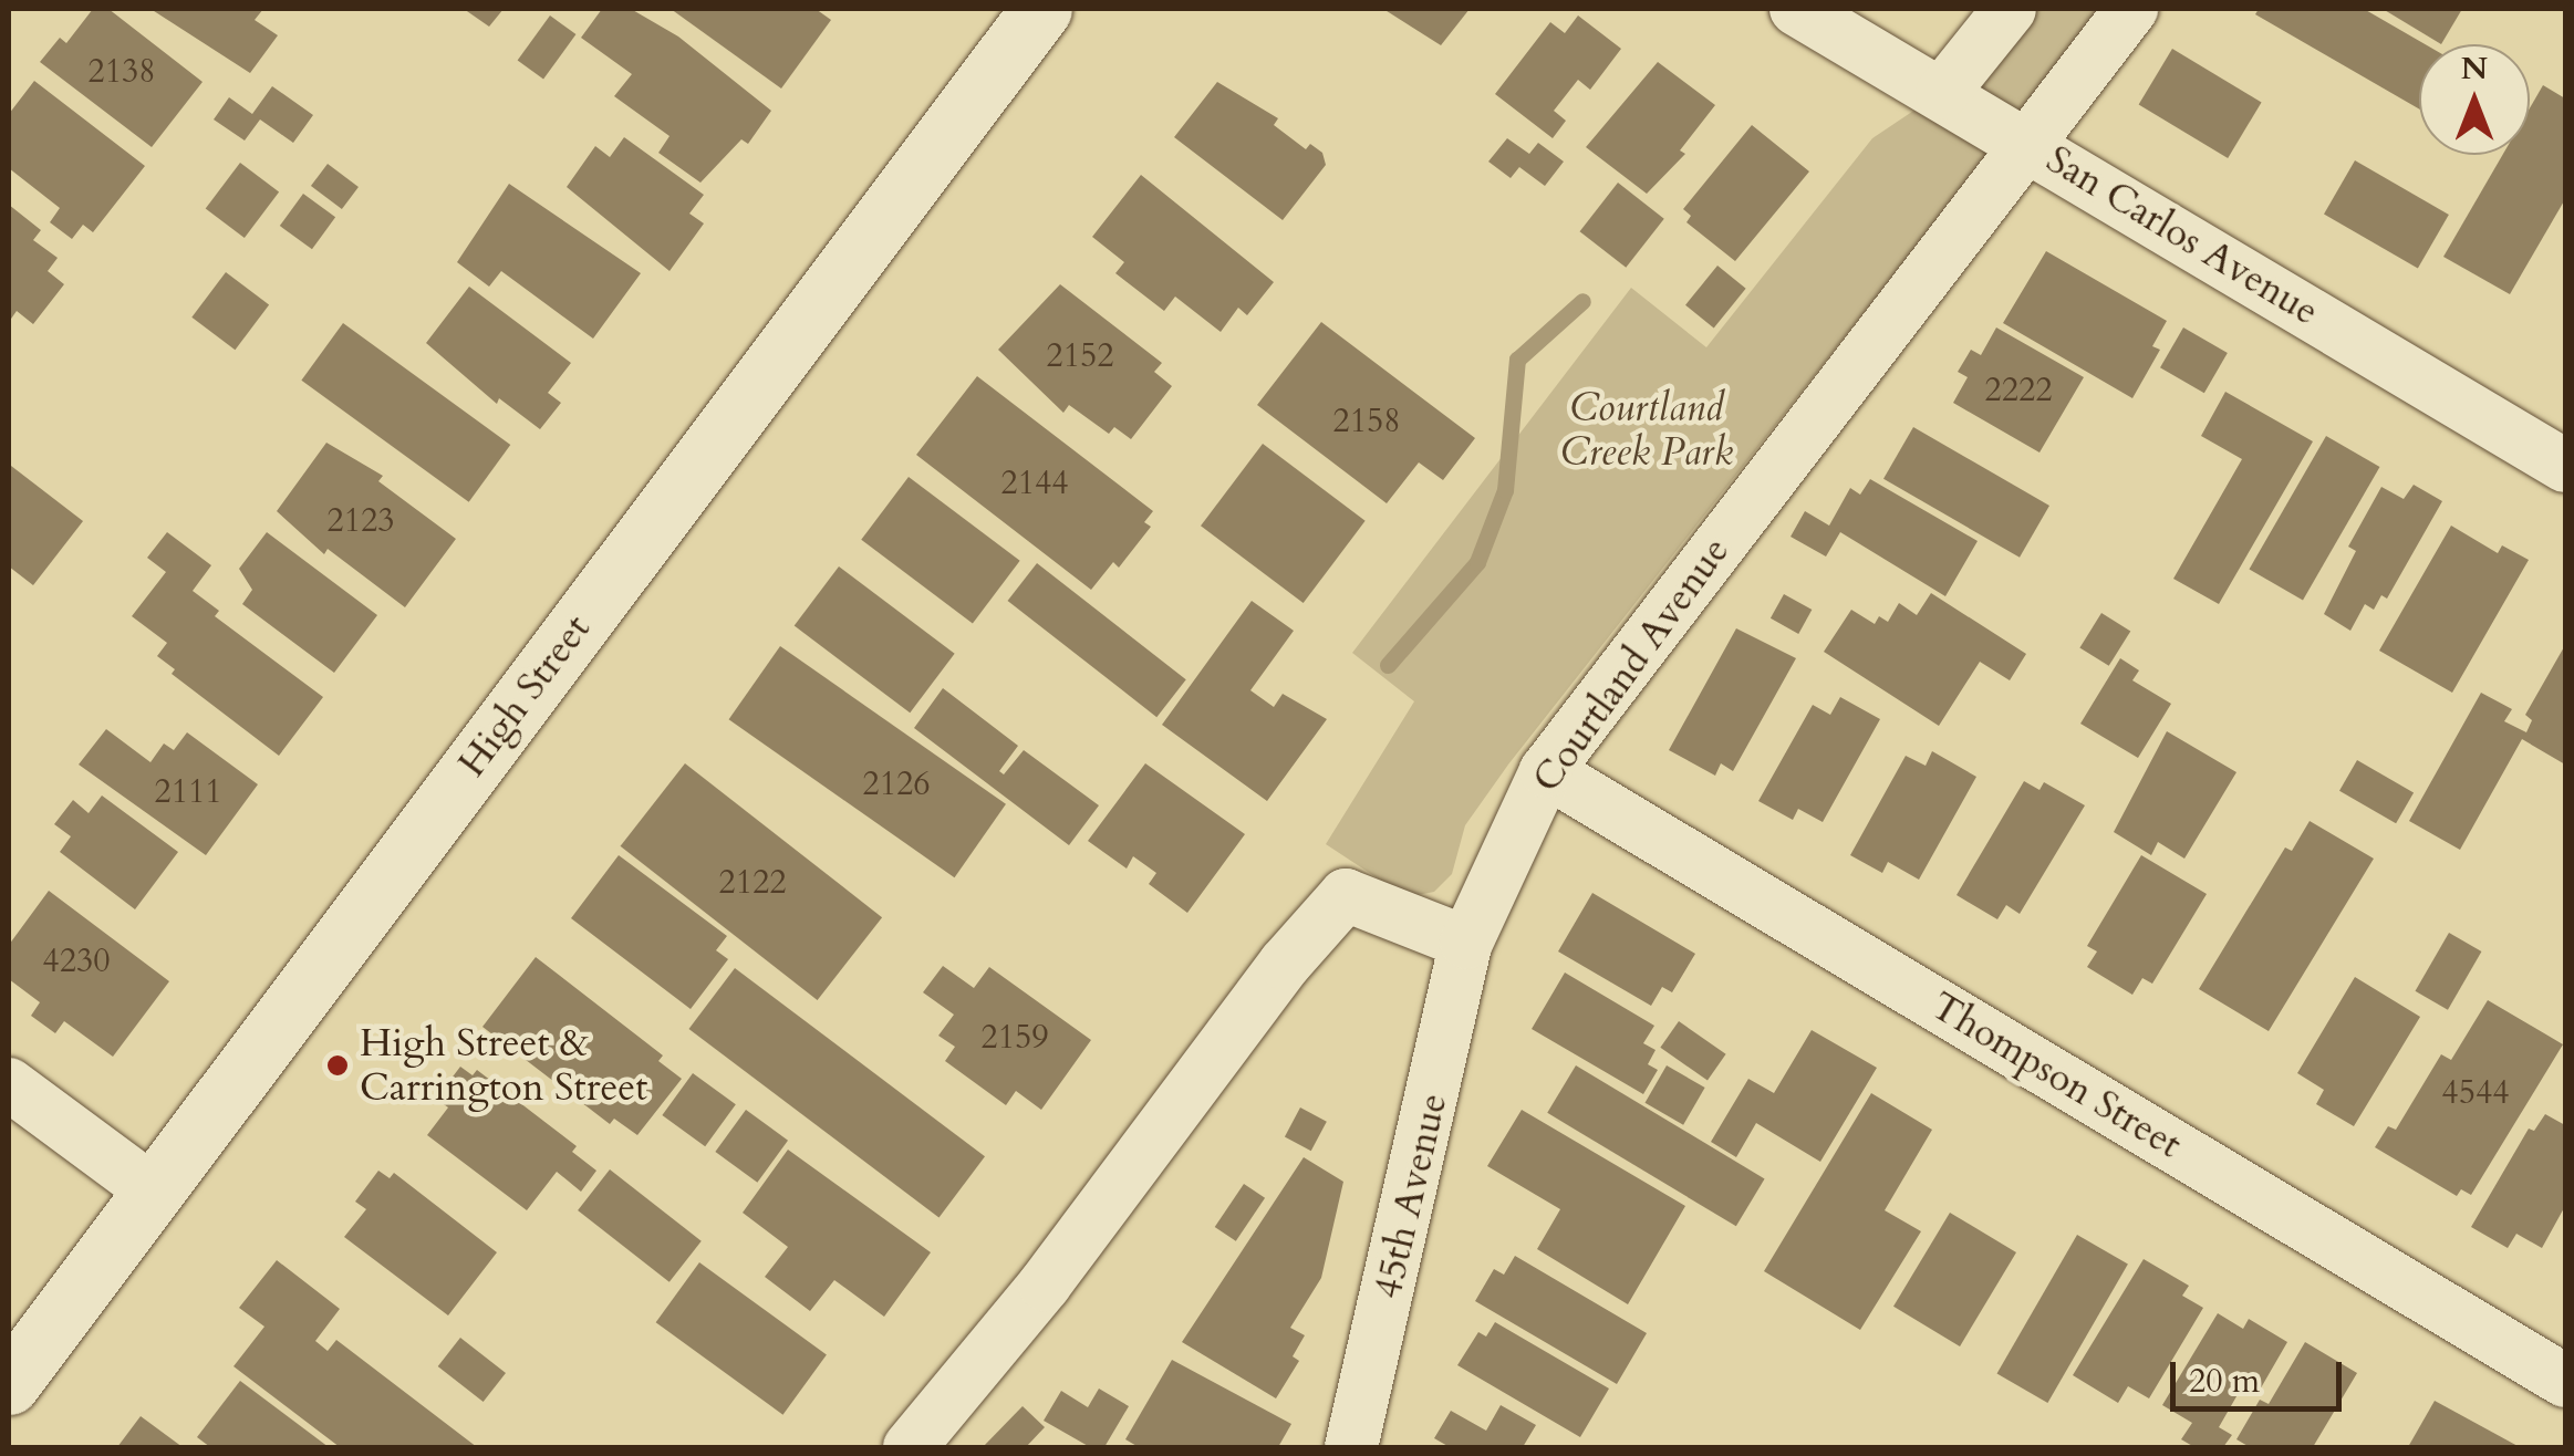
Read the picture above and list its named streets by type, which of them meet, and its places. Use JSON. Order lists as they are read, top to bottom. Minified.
{"streets":{"main road":["High Street"],"street":["San Carlos Avenue","Courtland Avenue","Thompson Street","45th Avenue"]},"crossings":[["San Carlos Avenue","Courtland Avenue"],["Courtland Avenue","Thompson Street"],["Courtland Avenue","45th Avenue"]],"parks":["Courtland Creek Park"],"places":["High Street & Carrington Street"],"house_numbers":["2138","2152","2222","2158","2144","2123","2126","2111","2122","4230","2159","4544"],"scale_bar":"20 m","north":"top"}
